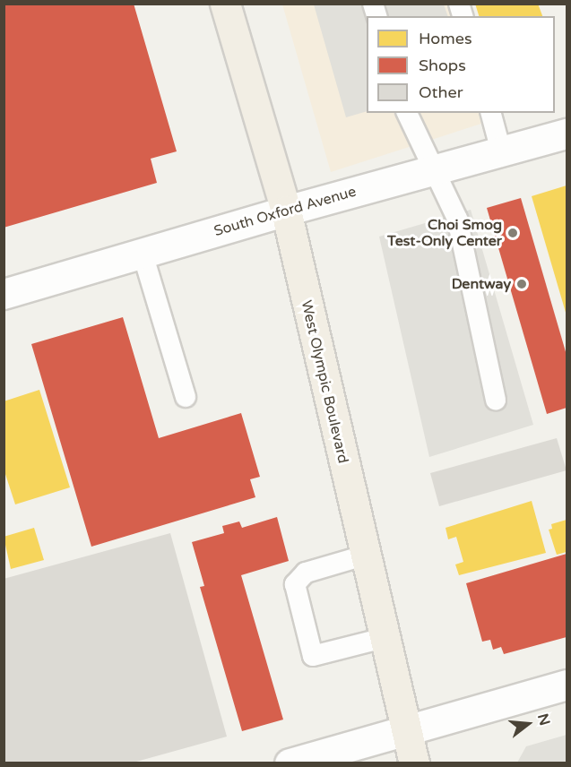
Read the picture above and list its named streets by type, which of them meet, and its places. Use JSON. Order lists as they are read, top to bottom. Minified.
{"streets":{"main road":["West Olympic Boulevard"],"street":["South Oxford Avenue"]},"crossings":[["South Oxford Avenue","West Olympic Boulevard"]],"places":["Choi Smog Test-Only Center","Dentway"],"legend":["Homes","Shops","Other"],"north":"right"}
